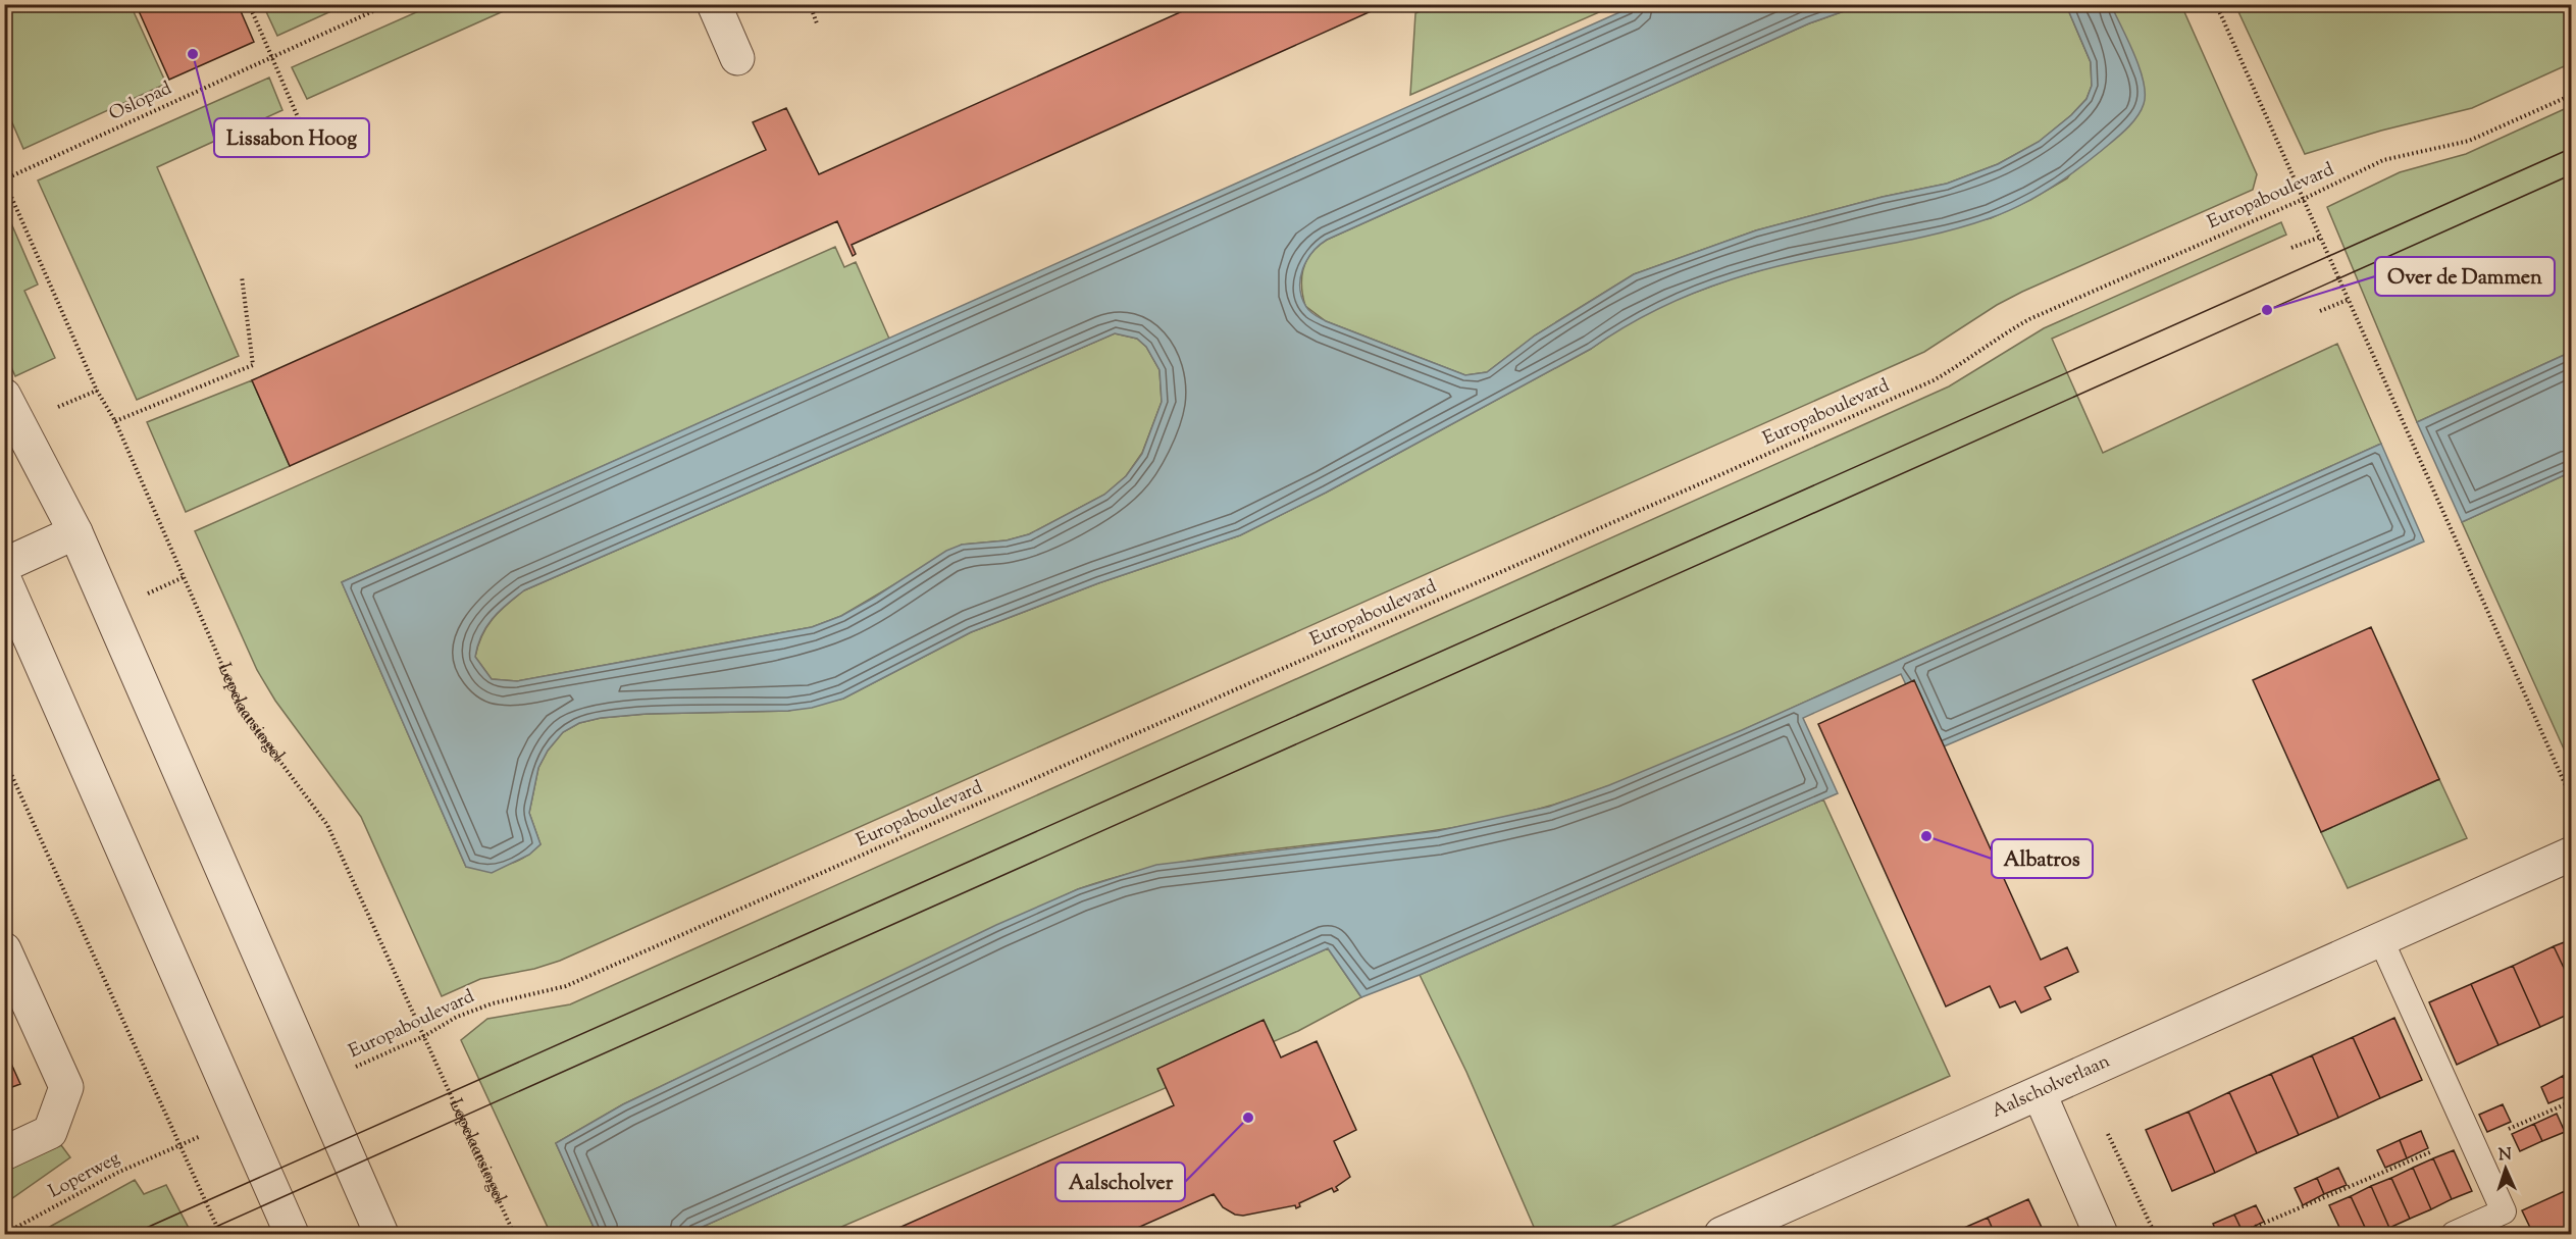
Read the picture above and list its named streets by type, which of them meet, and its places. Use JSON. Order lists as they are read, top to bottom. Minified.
{"streets":{"street":["Aalscholverlaan"],"path":["Oslopad","Europaboulevard","Lepelaarsingel","Loperweg"]},"crossings":[["Oslopad","Lepelaarsingel"],["Europaboulevard","Lepelaarsingel"]],"places":["Lissabon Hoog","Over de Dammen","Albatros","Aalscholver"],"north":"top"}
